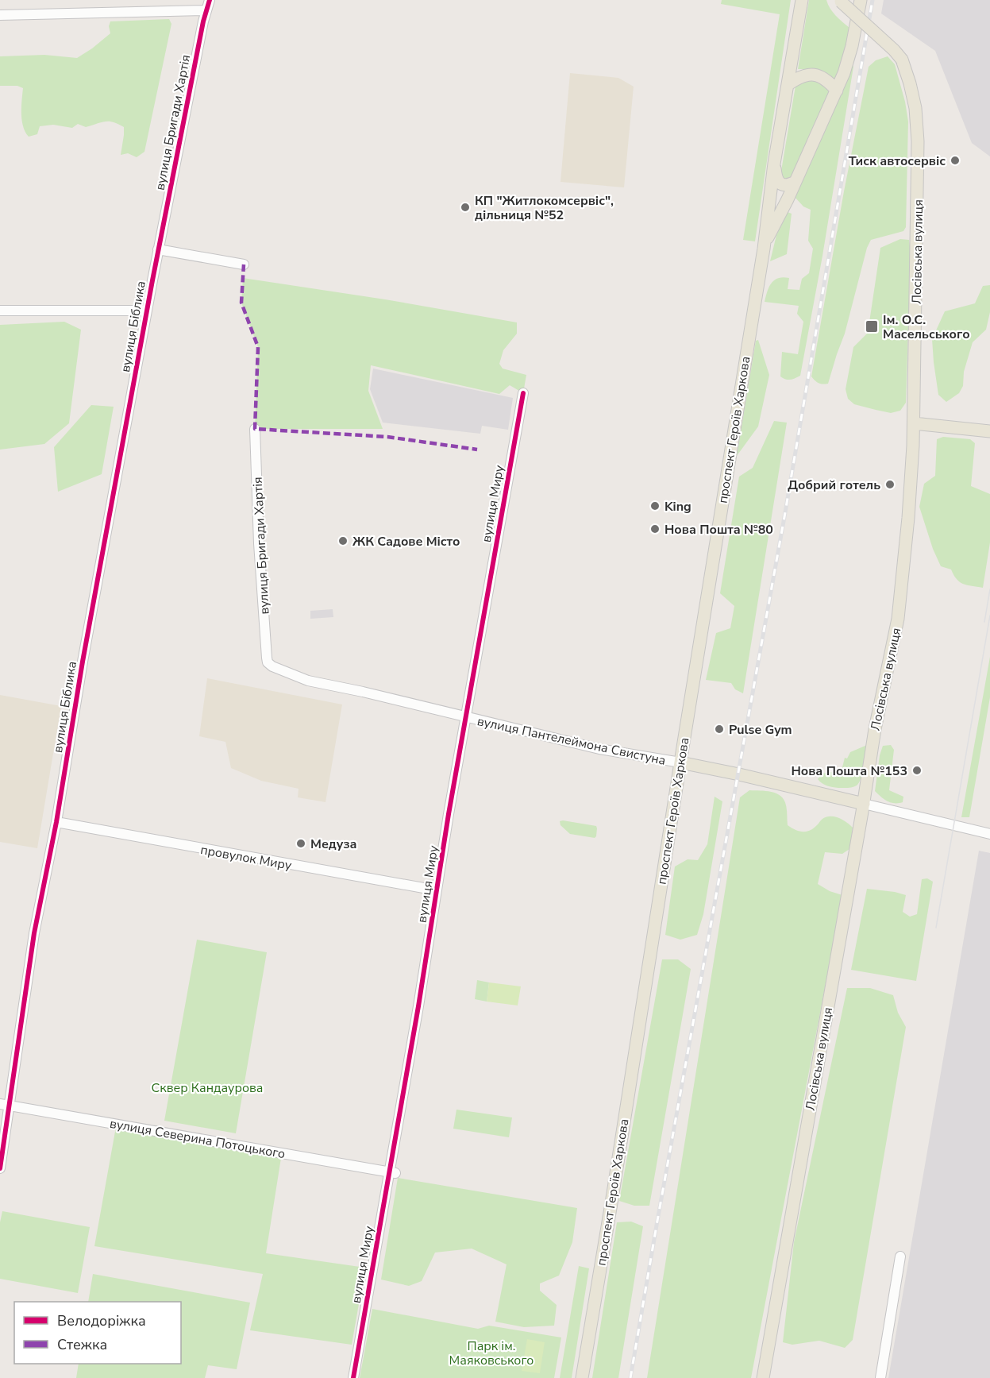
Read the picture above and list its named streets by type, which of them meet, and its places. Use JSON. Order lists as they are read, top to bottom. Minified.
{"streets":{"main road":["Лосівська вулиця","проспект Героїв Харкова","вулиця Пантелеймона Свистуна"],"street":["вулиця Бригади Хартія","вулиця Біблика","вулиця Миру","провулок Миру","вулиця Северина Потоцького"]},"crossings":[["вулиця Бригади Хартія","вулиця Біблика"],["вулиця Бригади Хартія","вулиця Пантелеймона Свистуна"],["Лосівська вулиця","вулиця Пантелеймона Свистуна"],["вулиця Біблика","провулок Миру"],["вулиця Біблика","вулиця Северина Потоцького"],["проспект Героїв Харкова","вулиця Пантелеймона Свистуна"],["вулиця Миру","вулиця Пантелеймона Свистуна"],["вулиця Миру","провулок Миру"],["вулиця Миру","вулиця Северина Потоцького"]],"parks":["Сквер Кандаурова","Парк ім. Маяковського"],"places":{"other":["Тиск автосервіс","КП \"Житлокомсервіс\", дільниця №52","Добрий готель","King","Нова Пошта №80","ЖК Садове Місто","Pulse Gym","Нова Пошта №153","Медуза"],"transit":["Ім. О.С. Масельського"]},"legend":["Велодоріжка","Стежка"]}
